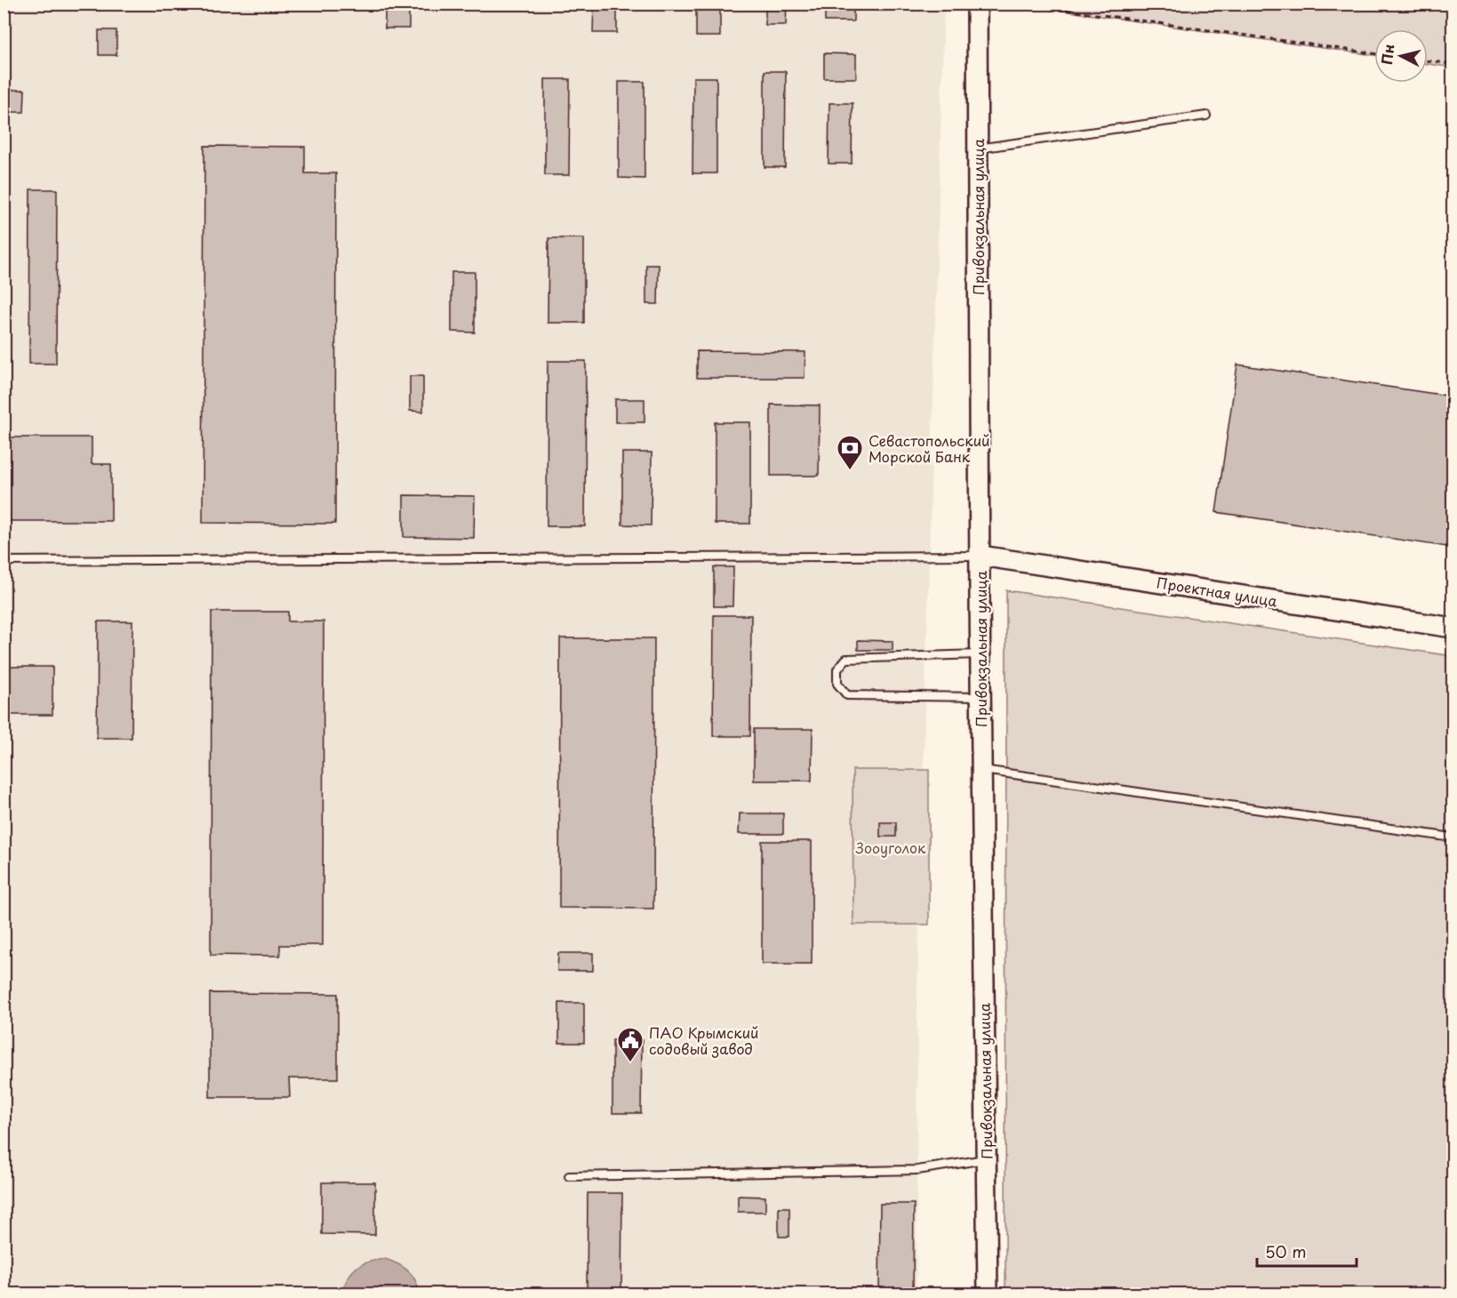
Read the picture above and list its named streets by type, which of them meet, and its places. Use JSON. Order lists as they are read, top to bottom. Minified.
{"streets":{"main road":["Привокзальная улица","Проектная улица"]},"crossings":[["Привокзальная улица","Проектная улица"]],"parks":["Зооуголок"],"places":{"bank":["Севастопольский Морской Банк"],"public building":["ПАО Крымский содовый завод"]},"scale_bar":"50 m","north":"left"}
